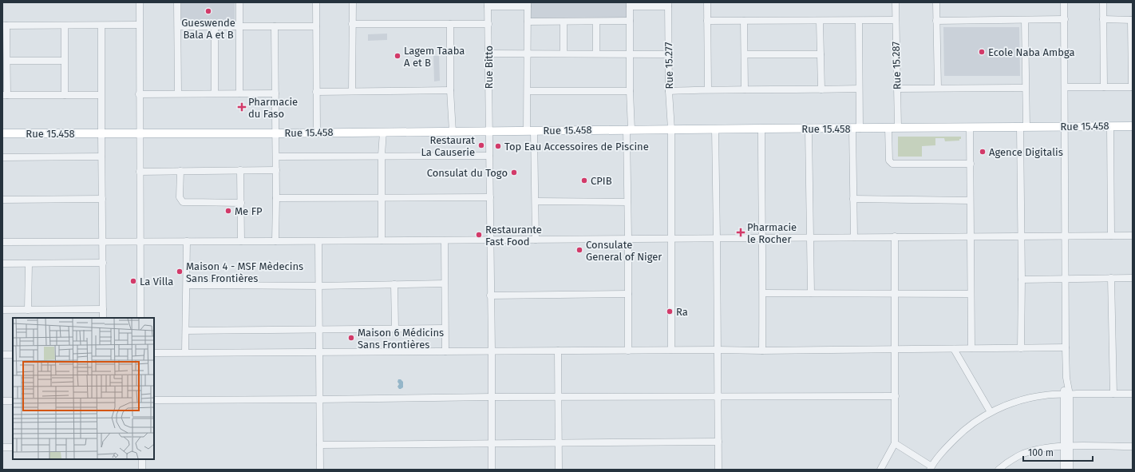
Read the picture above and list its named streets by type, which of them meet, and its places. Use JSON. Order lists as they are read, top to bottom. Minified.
{"streets":{"main road":["Rue 15.458"],"street":["Rue 15.277","Rue 15.287","Rue Bitto"]},"crossings":[["Rue 15.277","Rue 15.458"],["Rue 15.287","Rue 15.458"],["Rue Bitto","Rue 15.458"]],"places":{"other":["Gueswende Bala A et B","Ecole Naba Ambga","Lagem Taaba A et B","Restaurat La Causerie","Top Eau Accessoires de Piscine","Agence Digitalis","Consulat du Togo","CPIB","Me FP","Restaurante Fast Food","Consulate General of Niger","Maison 4 - MSF Mèdecins Sans Frontières","La Villa","Ra","Maison 6 Médicins Sans Frontières"],"health":["Pharmacie du Faso","Pharmacie le Rocher"]},"scale_bar":"100 m"}
